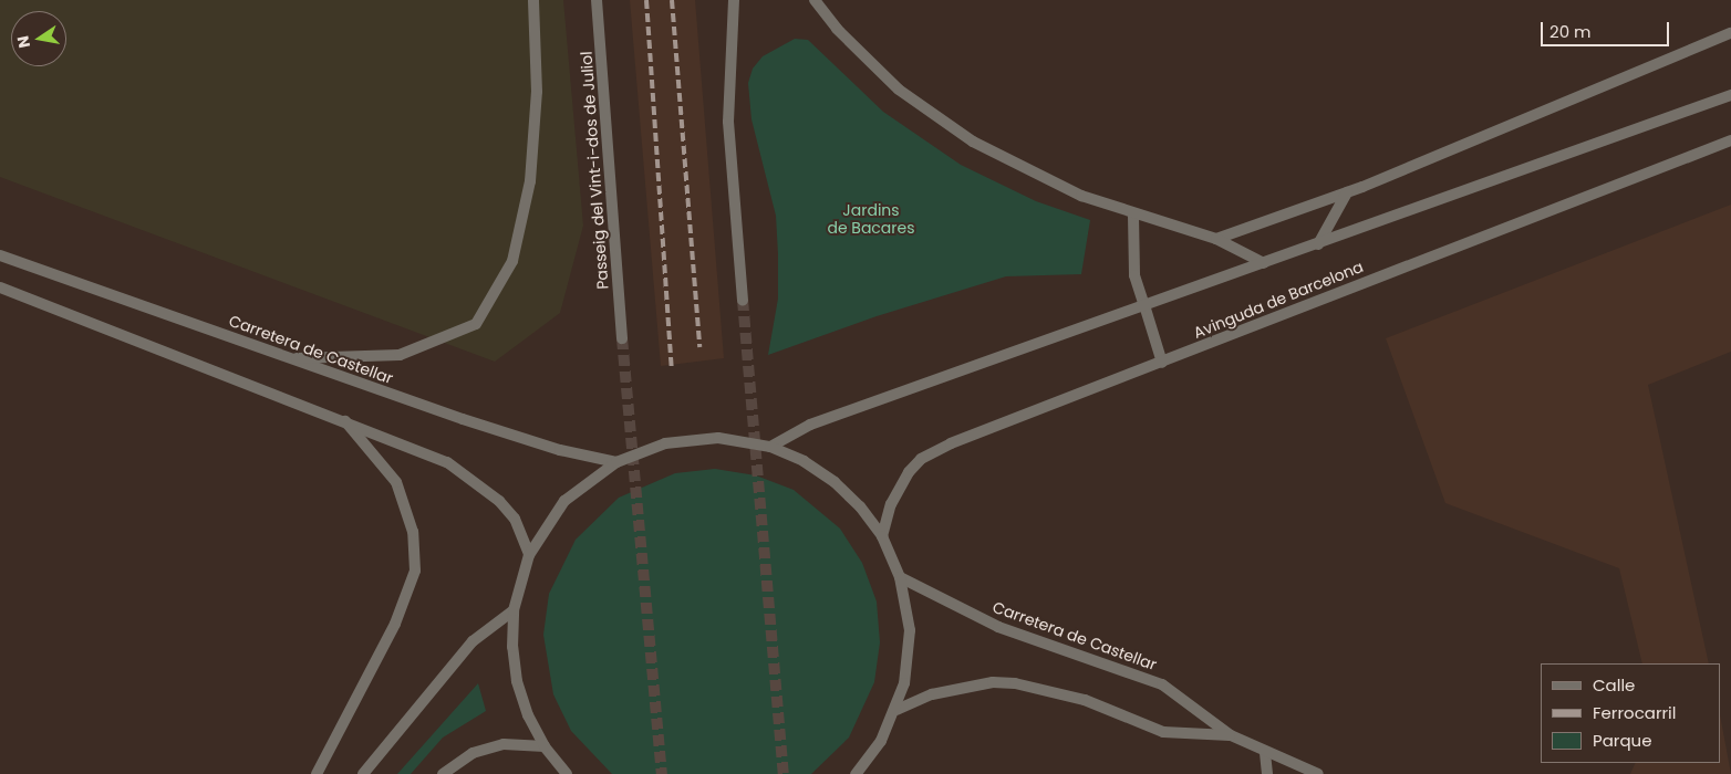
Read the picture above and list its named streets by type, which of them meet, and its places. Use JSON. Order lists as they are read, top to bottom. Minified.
{"streets":{"street":["Passeig del Vint-i-dos de Juliol","Avinguda de Barcelona","Carretera de Castellar"]},"parks":["Jardins de Bacares"],"legend":["Calle","Ferrocarril","Parque"],"scale_bar":"20 m","north":"left"}
